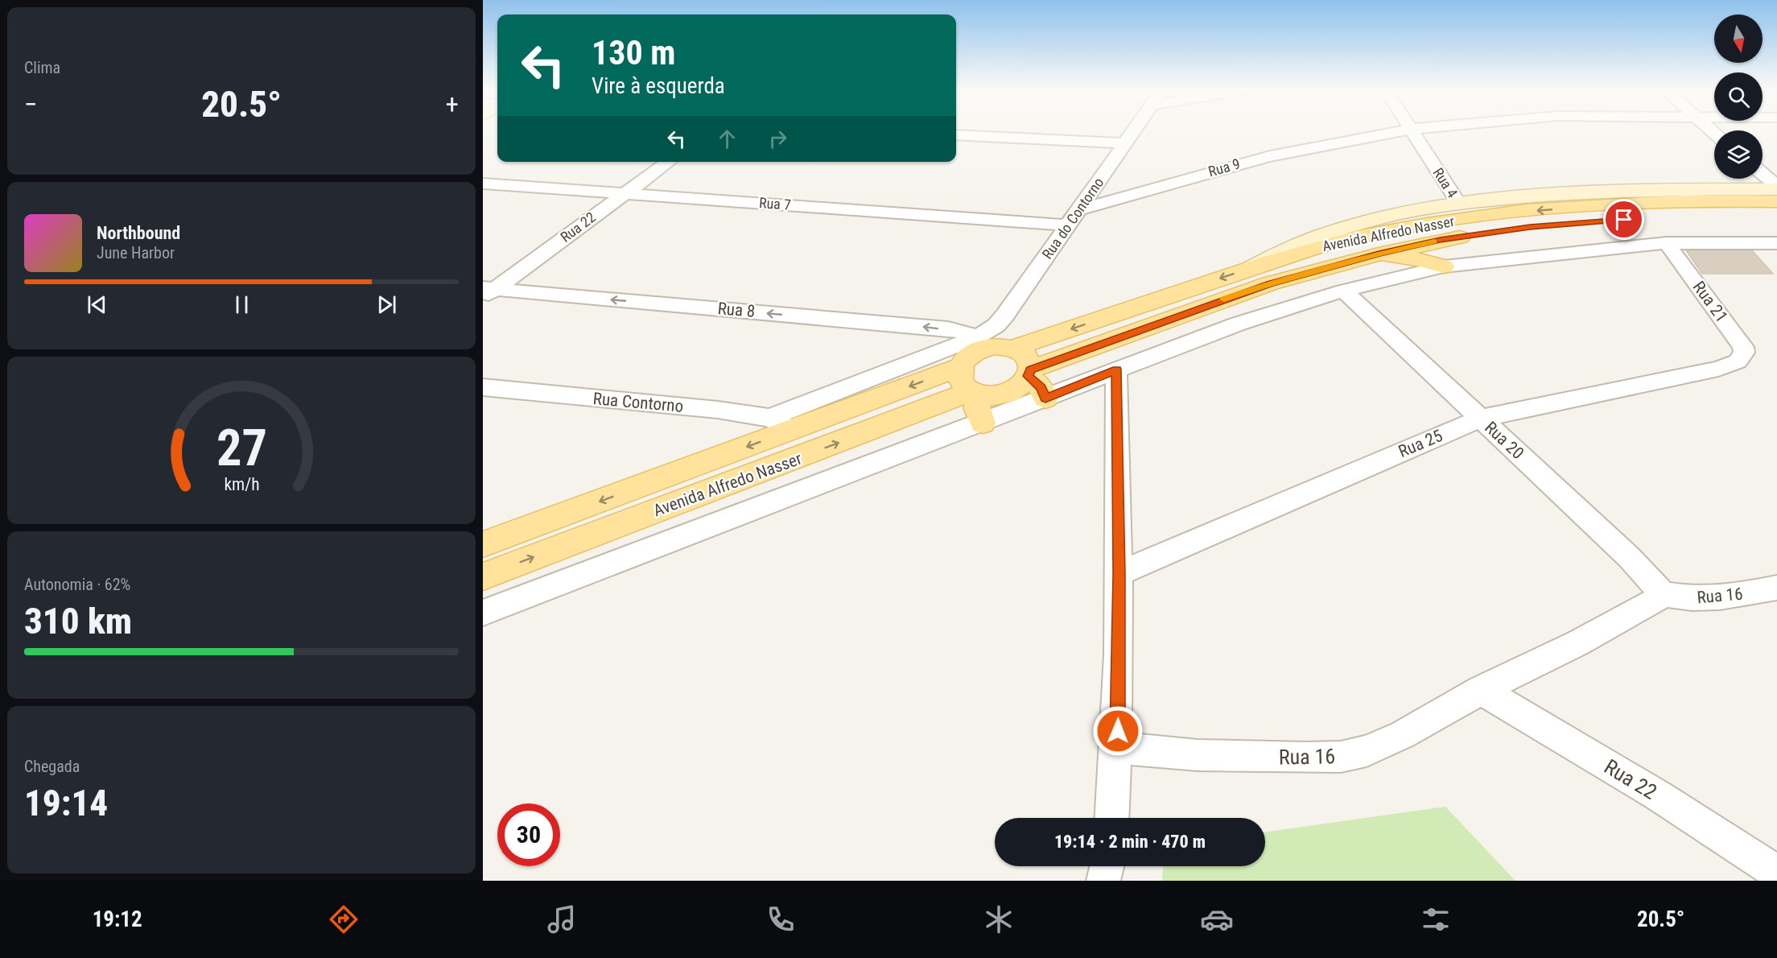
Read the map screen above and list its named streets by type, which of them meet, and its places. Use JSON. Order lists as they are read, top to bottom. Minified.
{"streets":{"main road":["Avenida Alfredo Nasser"],"street":["Rua 9","Rua 4","Rua 7","Rua do Contorno","Rua 22","Rua 21","Rua 8","Rua Contorno","Rua 20","Rua 25","Rua 16"]},"crossings":[["Rua 9","Rua do Contorno"],["Rua 7","Rua do Contorno"],["Rua 7","Rua 22"],["Rua do Contorno","Avenida Alfredo Nasser"],["Rua do Contorno","Rua 8"],["Rua do Contorno","Rua Contorno"],["Rua 22","Rua 8"],["Rua 22","Rua 16"],["Avenida Alfredo Nasser","Rua 8"],["Avenida Alfredo Nasser","Rua Contorno"],["Rua 21","Rua 25"],["Rua 20","Rua 25"],["Rua 20","Rua 16"]],"one_way":["Rua 8"],"north":"bottom","page":{"tile":["Clima",["Autonomia · 62%","310 km"],["Chegada","19:14"]],"turn":["130 m","Vire à esquerda"],"heat":["−","20.5°","+"],"song":["Northbound","June Harbor"],"limit":"30","trip":"19:14 · 2 min · 470 m","tabs":["19:12","20.5°"],"gauge":["27","km/h"]}}
